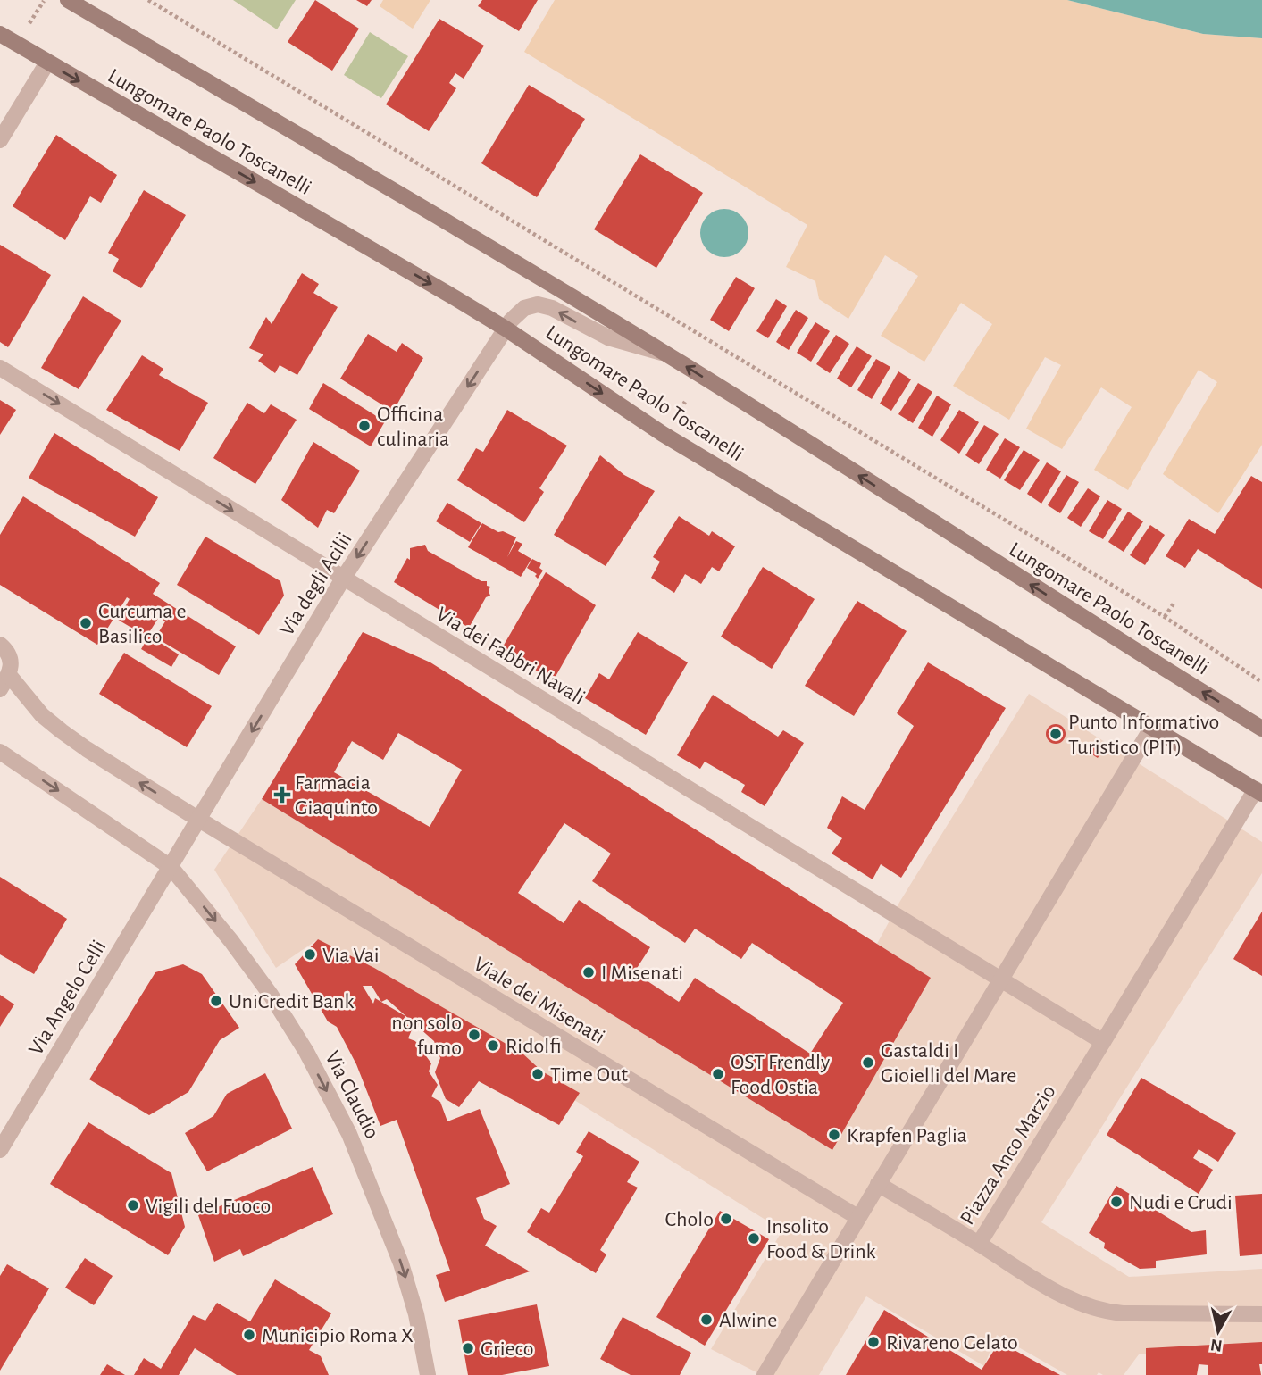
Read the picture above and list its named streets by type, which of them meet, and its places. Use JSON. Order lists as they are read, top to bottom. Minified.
{"streets":{"main road":["Lungomare Paolo Toscanelli"],"street":["Via degli Acilii","Via dei Fabbri Navali","Via Angelo Celli","Viale dei Misenati","Via Claudio","Piazza Anco Marzio"]},"crossings":[["Lungomare Paolo Toscanelli","Via degli Acilii"],["Lungomare Paolo Toscanelli","Piazza Anco Marzio"],["Via degli Acilii","Via dei Fabbri Navali"],["Via degli Acilii","Via Angelo Celli"],["Via degli Acilii","Viale dei Misenati"],["Via degli Acilii","Via Claudio"],["Via Angelo Celli","Via Claudio"]],"one_way":["Via degli Acilii","Via Claudio"],"places":{"other":["Officina culinaria","Curcuma e Basilico","Punto Informativo Turistico (PIT)","Via Vai","I Misenati","UniCredit Bank","non solo fumo","Ridolfi","Gastaldi I Gioielli del Mare","Time Out","OST Frendly Food Ostia","Krapfen Paglia","Nudi e Crudi","Vigili del Fuoco","Cholo","Insolito Food & Drink","Alwine","Municipio Roma X","Rivareno Gelato","Grieco"],"health":["Farmacia Giaquinto"]},"north":"bottom"}
